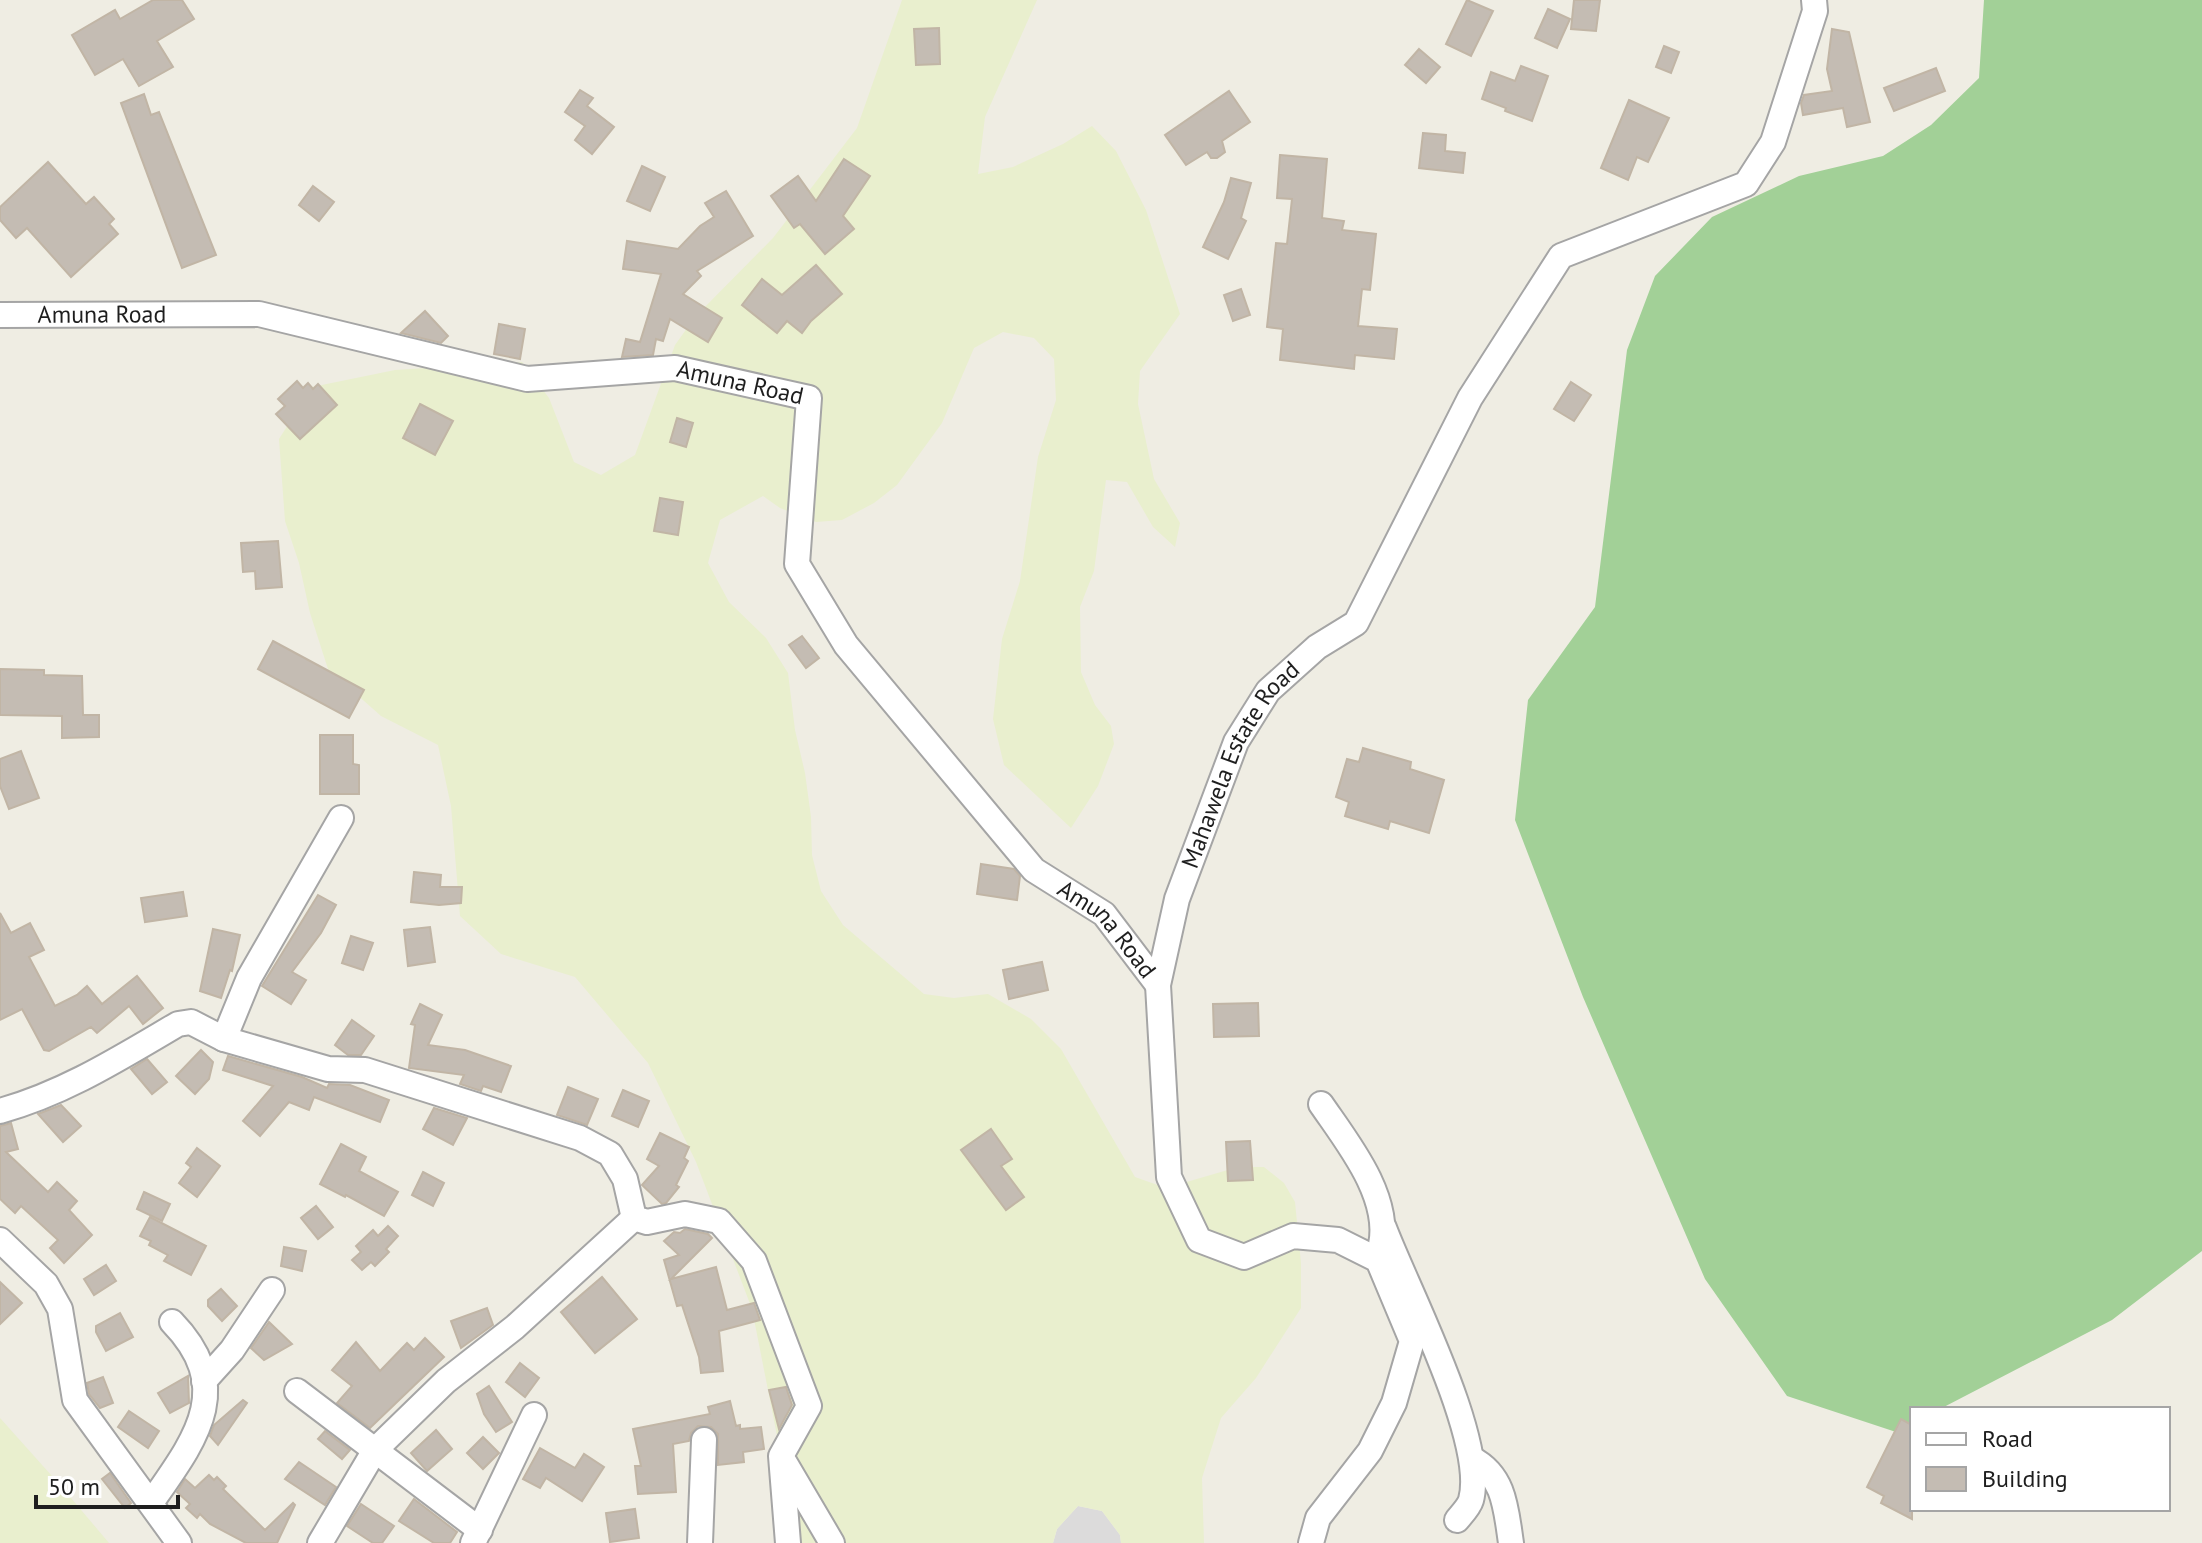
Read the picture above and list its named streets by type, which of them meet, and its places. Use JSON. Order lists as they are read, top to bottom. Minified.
{"streets":{"street":["Amuna Road","Mahawela Estate Road"]},"crossings":[["Amuna Road","Mahawela Estate Road"]],"legend":["Road","Building"],"scale_bar":"50 m"}
